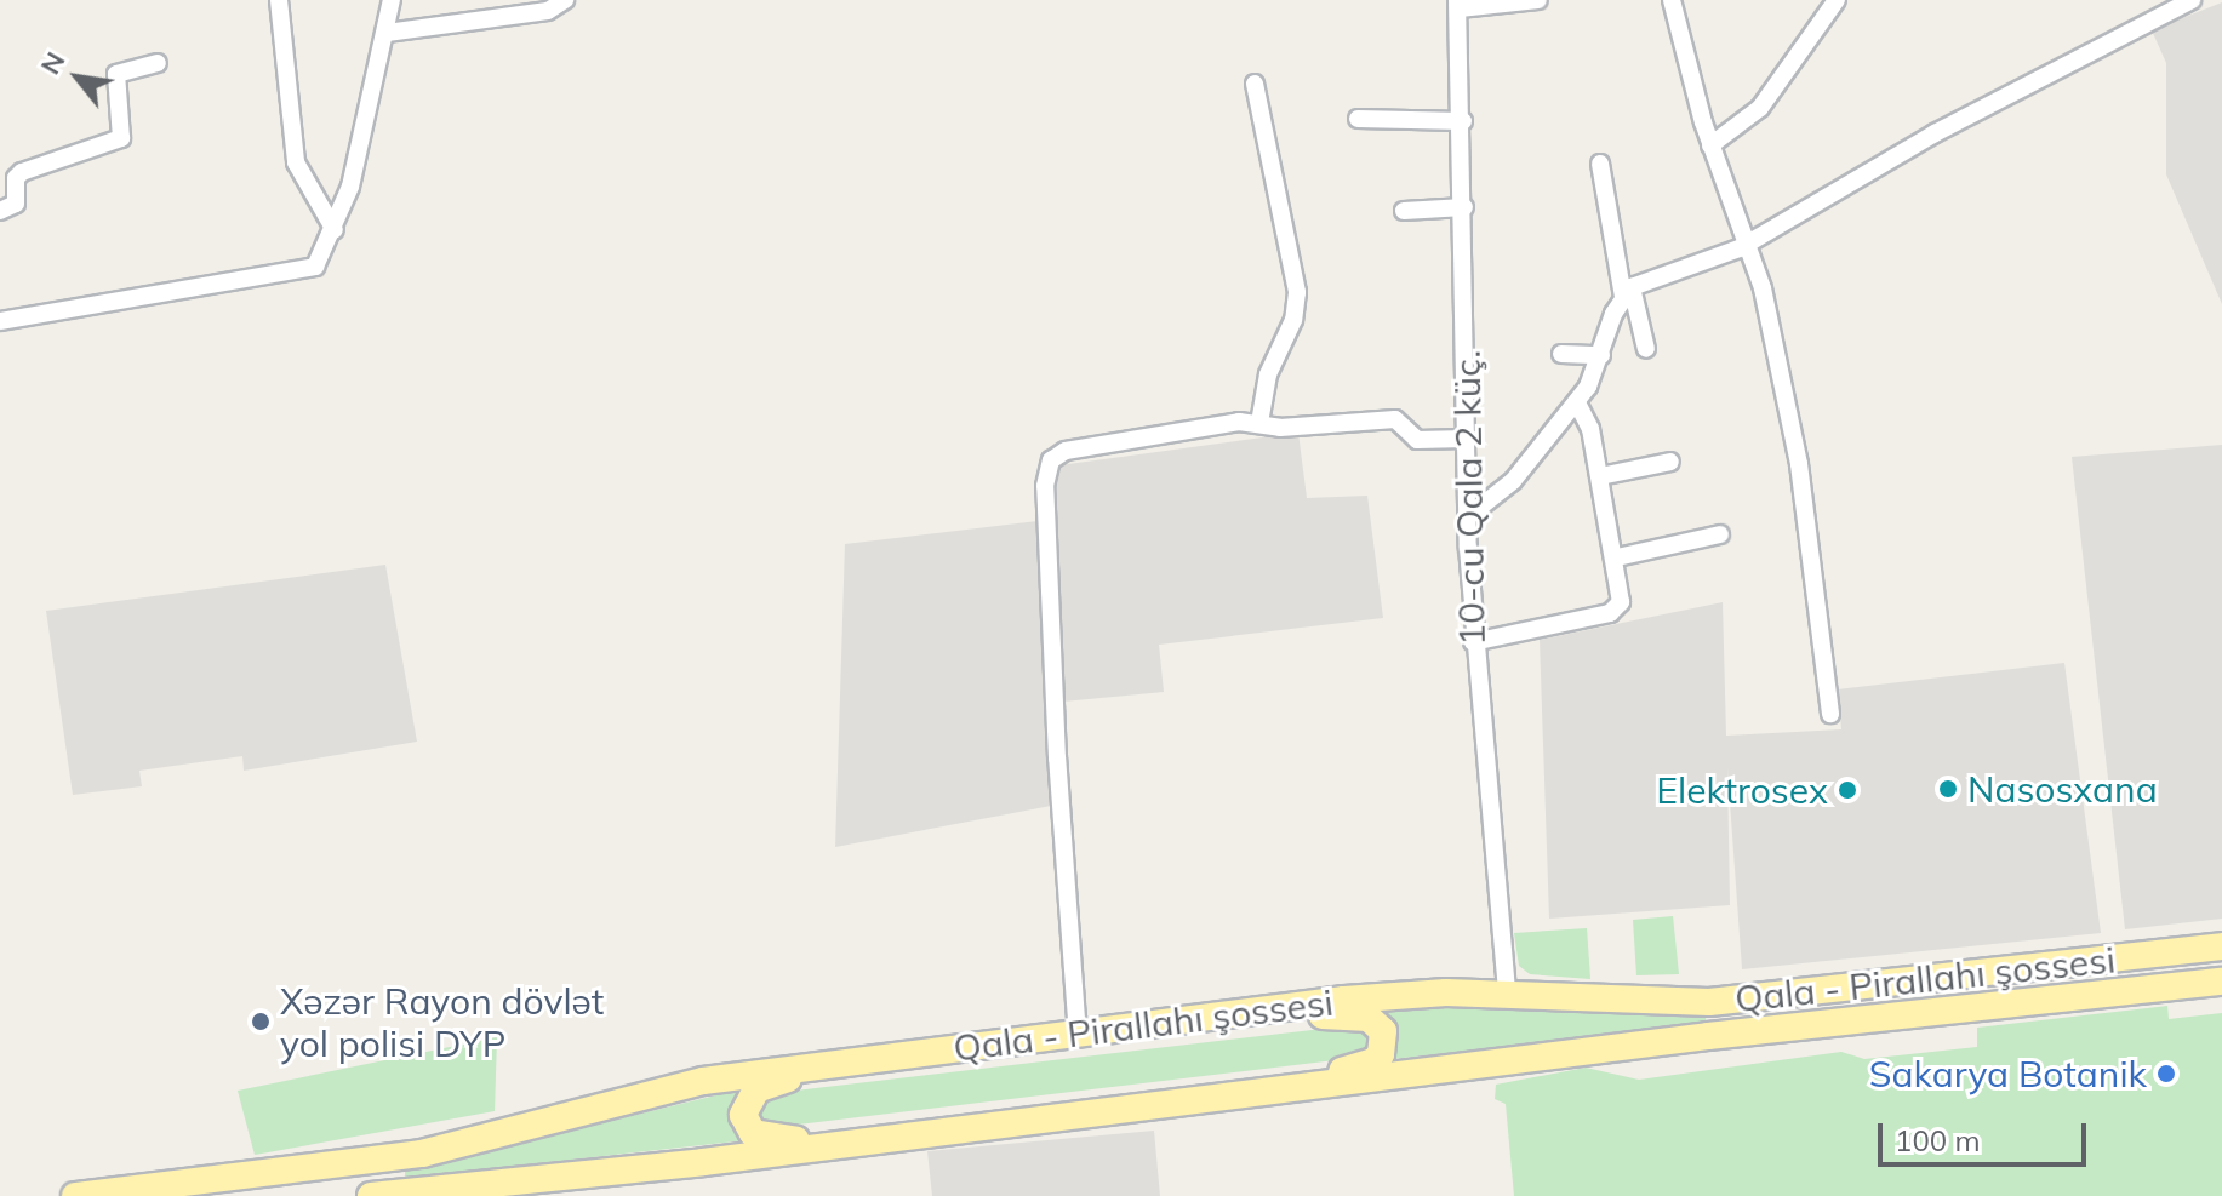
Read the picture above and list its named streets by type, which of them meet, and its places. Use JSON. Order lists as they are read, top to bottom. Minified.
{"streets":{"main road":["Qala - Pirallahı şossesi"],"street":["10-cu Qala 2 küç."]},"crossings":[["10-cu Qala 2 küç.","Qala - Pirallahı şossesi"]],"places":["Nasosxana","Elektrosex","Xəzər Rayon dövlət yol polisi DYP","Sakarya Botanik"],"scale_bar":"100 m","north":"top left"}
